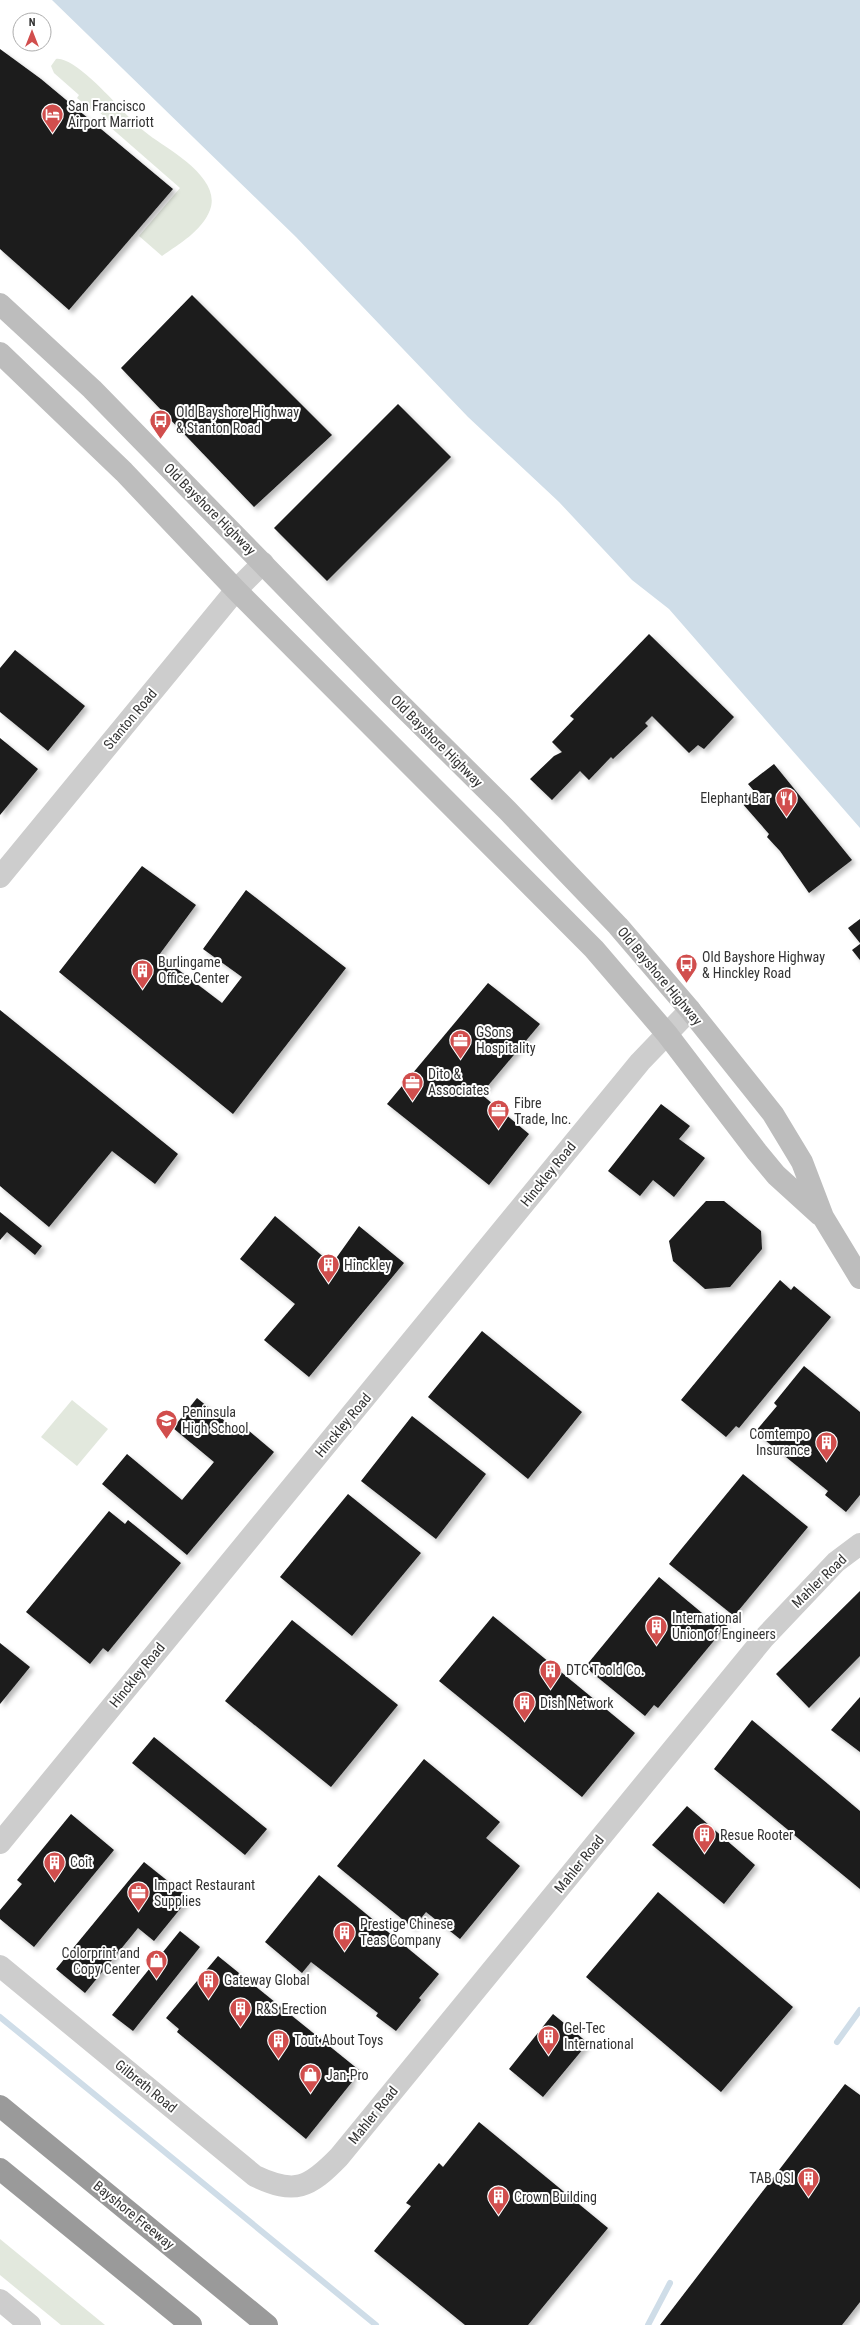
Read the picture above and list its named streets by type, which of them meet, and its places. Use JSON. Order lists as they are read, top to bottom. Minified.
{"streets":{"highway":["Bayshore Freeway"],"main road":["Old Bayshore Highway"],"street":["Stanton Road","Hinckley Road","Mahler Road","Gilbreth Road"]},"crossings":[["Old Bayshore Highway","Stanton Road"],["Old Bayshore Highway","Hinckley Road"],["Mahler Road","Gilbreth Road"]],"places":{"hotel":["San Francisco Airport Marriott"],"bus stop":["Old Bayshore Highway & Stanton Road","Old Bayshore Highway & Hinckley Road"],"restaurant":["Elephant Bar"],"building":["Burlingame Office Center","Hinckley","Comtempo Insurance","International Union of Engineers","DTC Toold Co.","Dish Network","Resue Rooter","Coit","Prestige Chinese Teas Company","Gateway Global","R&S Erection","Gel-Tec International","Tout About Toys","TAB QSI","Crown Building"],"office":["GSons Hospitality","Dito & Associates","Fibre Trade, Inc.","Impact Restaurant Supplies"],"school or university":["Peninsula High School"],"shop":["Colorprint and Copy Center","Jan-Pro"]},"north":"top"}
